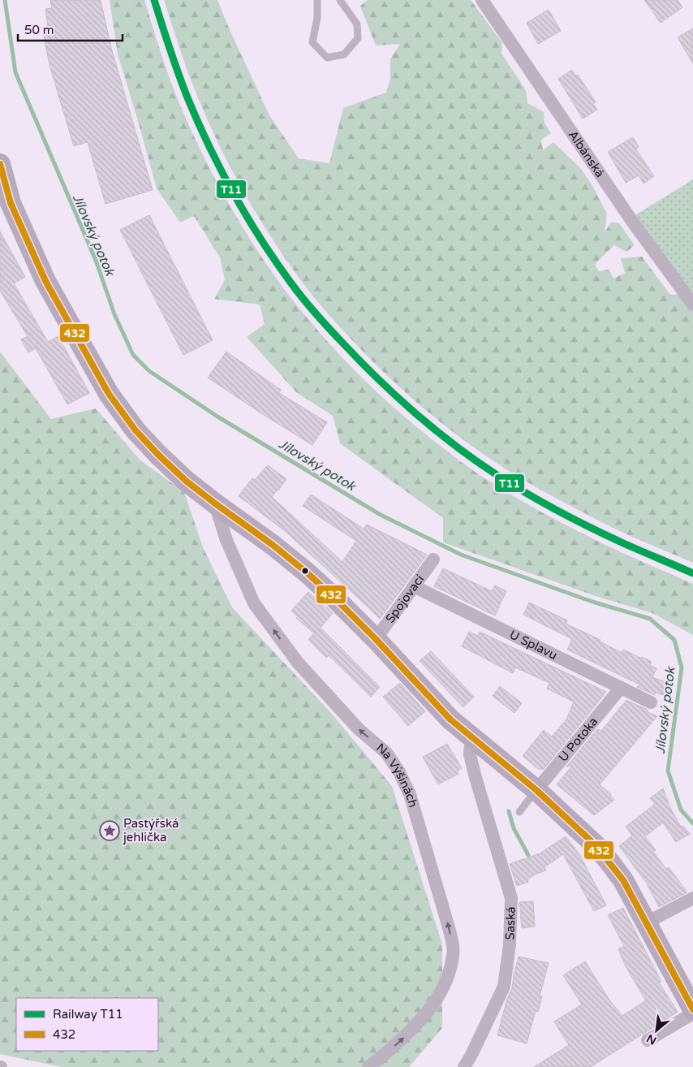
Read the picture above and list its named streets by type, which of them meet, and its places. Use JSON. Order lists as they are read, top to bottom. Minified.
{"streets":{"street":["Albánská","Spojovací","U Splavu","U Potoka","Na Výšinách","Saská"]},"crossings":[["Spojovací","U Splavu"],["U Splavu","U Potoka"]],"one_way":["Na Výšinách"],"water":["Jílovský potok"],"places":{"place":["Pastýřská jehlička"]},"lines":["rail line T11","transit line 432"],"legend":["Railway T11","432"],"scale_bar":"50 m","north":"bottom left"}
